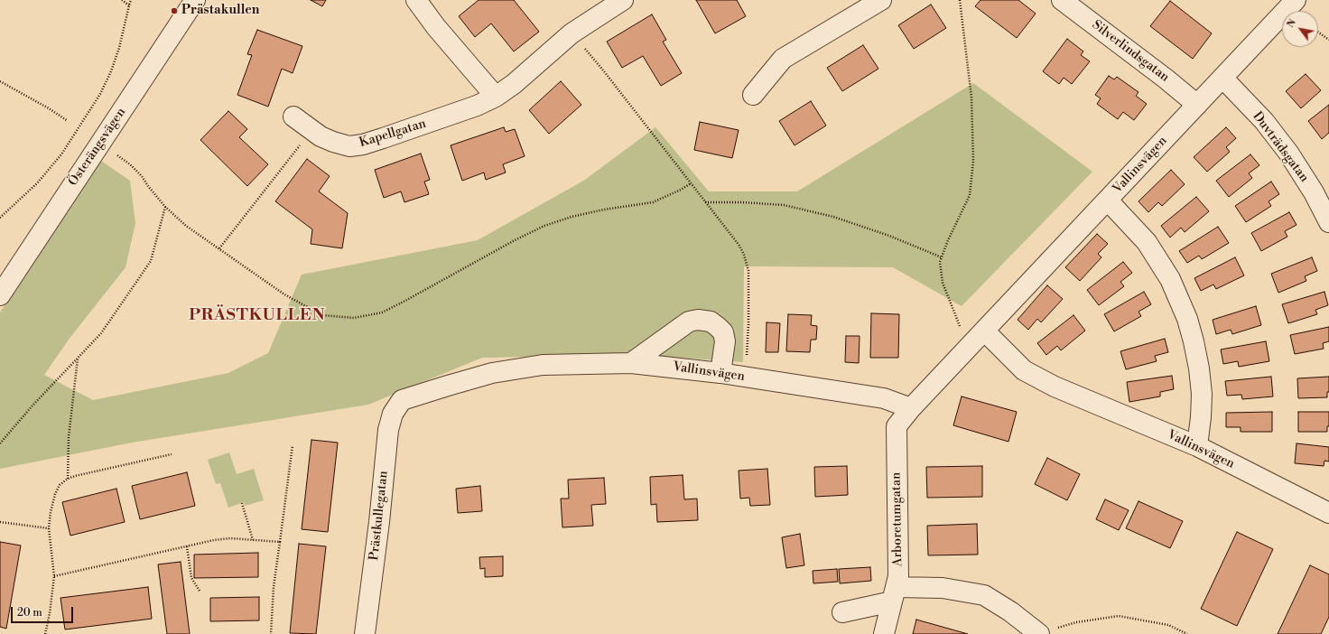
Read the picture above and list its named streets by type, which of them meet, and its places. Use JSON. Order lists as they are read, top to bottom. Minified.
{"streets":{"street":["Silverlindsgatan","Kapellgatan","Österängsvägen","Duvträdsgatan","Vallinsvägen","Prästkullegatan","Arboretumgatan"]},"crossings":[["Silverlindsgatan","Vallinsvägen"],["Duvträdsgatan","Vallinsvägen"],["Vallinsvägen","Prästkullegatan"],["Vallinsvägen","Arboretumgatan"]],"districts":["PRÄSTKULLEN"],"places":["Prästakullen"],"scale_bar":"20 m","north":"top left"}
